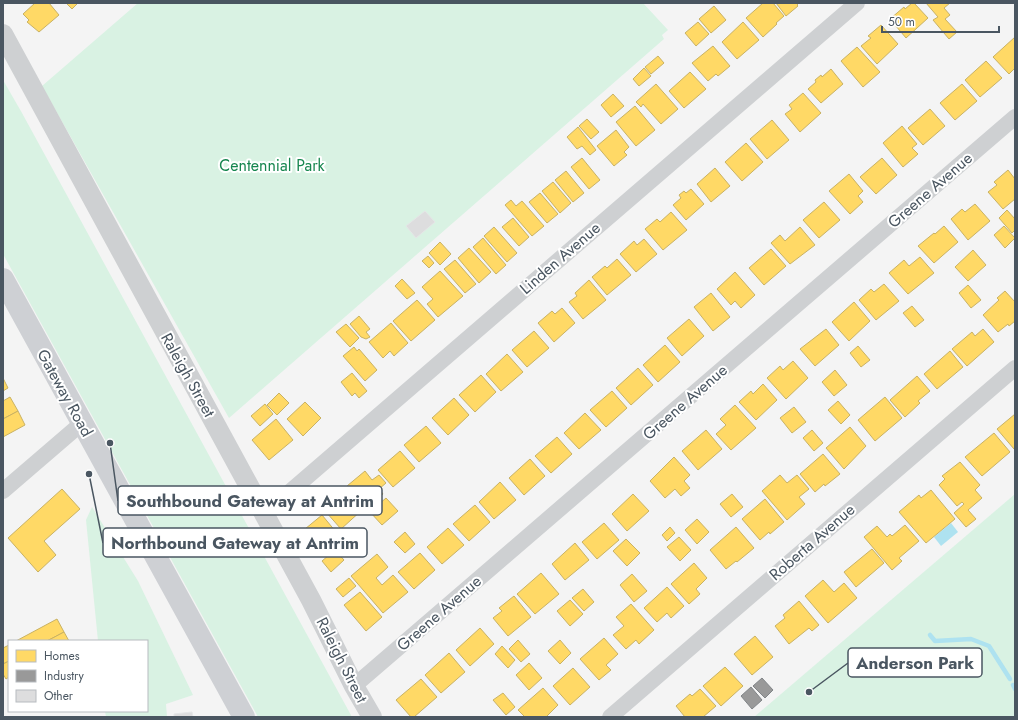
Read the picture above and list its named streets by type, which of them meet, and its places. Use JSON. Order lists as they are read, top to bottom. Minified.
{"streets":{"main road":["Gateway Road"],"street":["Greene Avenue","Linden Avenue","Raleigh Street","Roberta Avenue"]},"crossings":[["Greene Avenue","Raleigh Street"],["Linden Avenue","Raleigh Street"]],"parks":["Centennial Park"],"places":["Southbound Gateway at Antrim","Northbound Gateway at Antrim","Anderson Park"],"legend":["Homes","Industry","Other"],"scale_bar":"50 m"}
